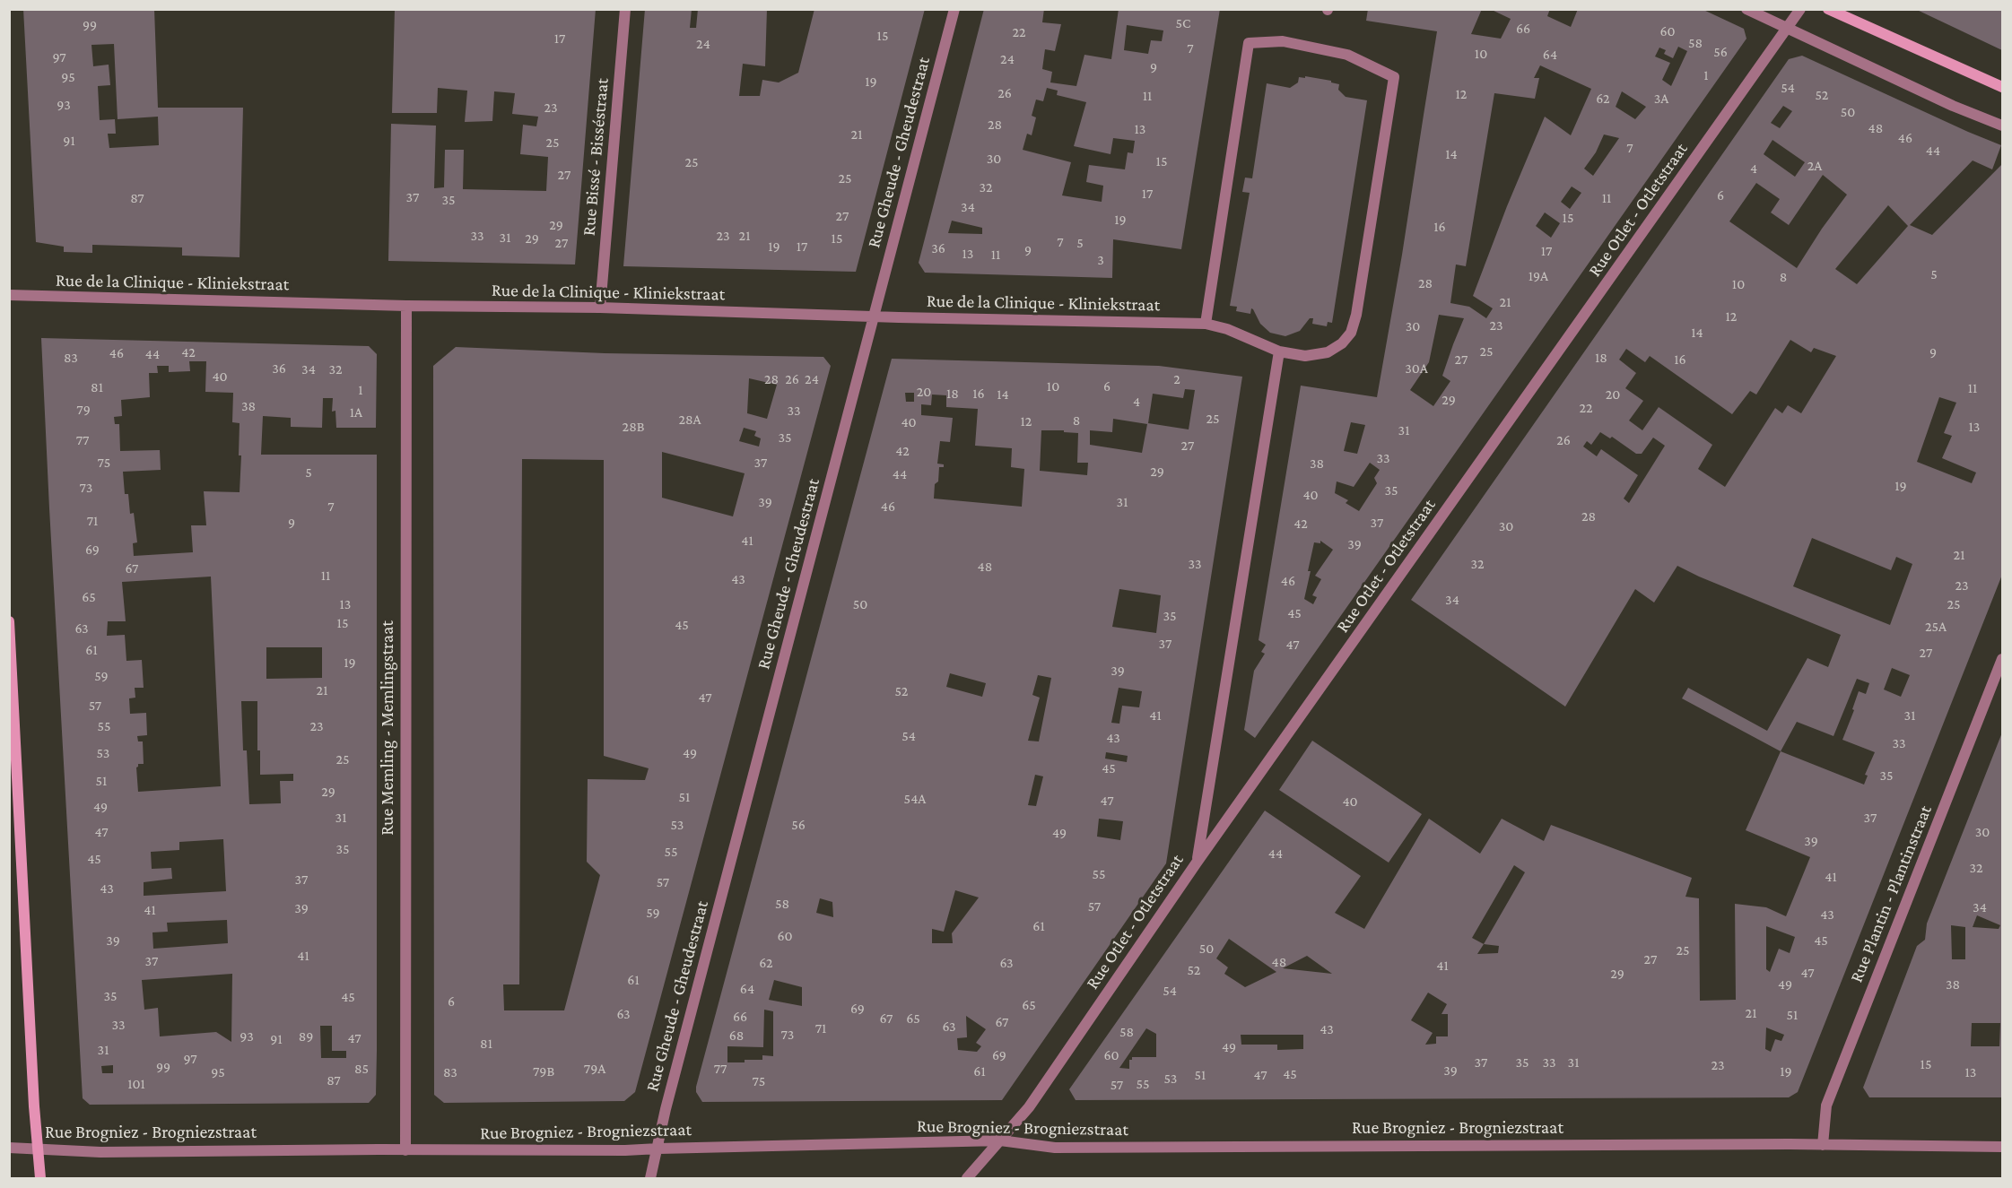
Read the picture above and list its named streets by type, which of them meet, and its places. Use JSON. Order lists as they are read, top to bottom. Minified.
{"streets":{"street":["Rue Gheude - Gheudestraat","Rue Bissé - Bisséstraat","Rue Otlet - Otletstraat","Rue de la Clinique - Kliniekstraat","Rue Memling - Memlingstraat","Rue Plantin - Plantinstraat","Rue Brogniez - Brogniezstraat"]},"crossings":[["Rue Gheude - Gheudestraat","Rue de la Clinique - Kliniekstraat"],["Rue Gheude - Gheudestraat","Rue Brogniez - Brogniezstraat"],["Rue Bissé - Bisséstraat","Rue de la Clinique - Kliniekstraat"],["Rue Otlet - Otletstraat","Rue Brogniez - Brogniezstraat"],["Rue de la Clinique - Kliniekstraat","Rue Memling - Memlingstraat"],["Rue Memling - Memlingstraat","Rue Brogniez - Brogniezstraat"],["Rue Plantin - Plantinstraat","Rue Brogniez - Brogniezstraat"]],"house_numbers":["5C","99","66","60","22","15","17","58","24","7","56","10","64","97","24","9","1","95","19","54","26","12","52","11","62","3A","93","23","50","28","48","13","21","46","91","25","7","44","14","30","15","25","2A","4","27","25","32","17","6","37","87","11","35","34","27","15","19","29","16","33","23","21","31","29","15","7","27","5","19","17","36","9","17","13","11","3","5","19A","8","28","10","21","12","23","30","14","25","42","9","46","44","83","18","27","16","36","30A","34","32","40","28","26","24","2","10","6","81","11","1","20","18","16","14","20","29","4","38","22","79","33","1A","25","28A","8","12","40","28B","13","31","35","77","26","27","42","33","75","37","38","29","5","44","19","73","35","40","39","31","7","46","28","71","9","37","42","30","41","39","69","21","33","32","48","67","11","43","46","23","65","34","13","50","25","45","35","15","45","25A","63","37","47","61","27","19","39","59","21","52","47","57","41","31","55","23","54","43","33","53","49","25","45","35","51","29","51","54A","47","40","49","31","37","53","56","47","30","49","39","35","55","44","45","32","55","41","37","57","43","58","57","34","39","41","59","43","61","60","39","45","50","25","41","27","37","48","62","63","41","52","47","29","61","49","38","64","54","35","45","6","65","69","21","63","51","66","67","65","67","33","63","71","43","58","73","68","93","89","47","91","81","49","31","69","60","97","37","35","33","31","15","23","99","85","79A","77","39","79B","61","19","95","83","13","45","51","47","53","87","75","101","55","57"]}
